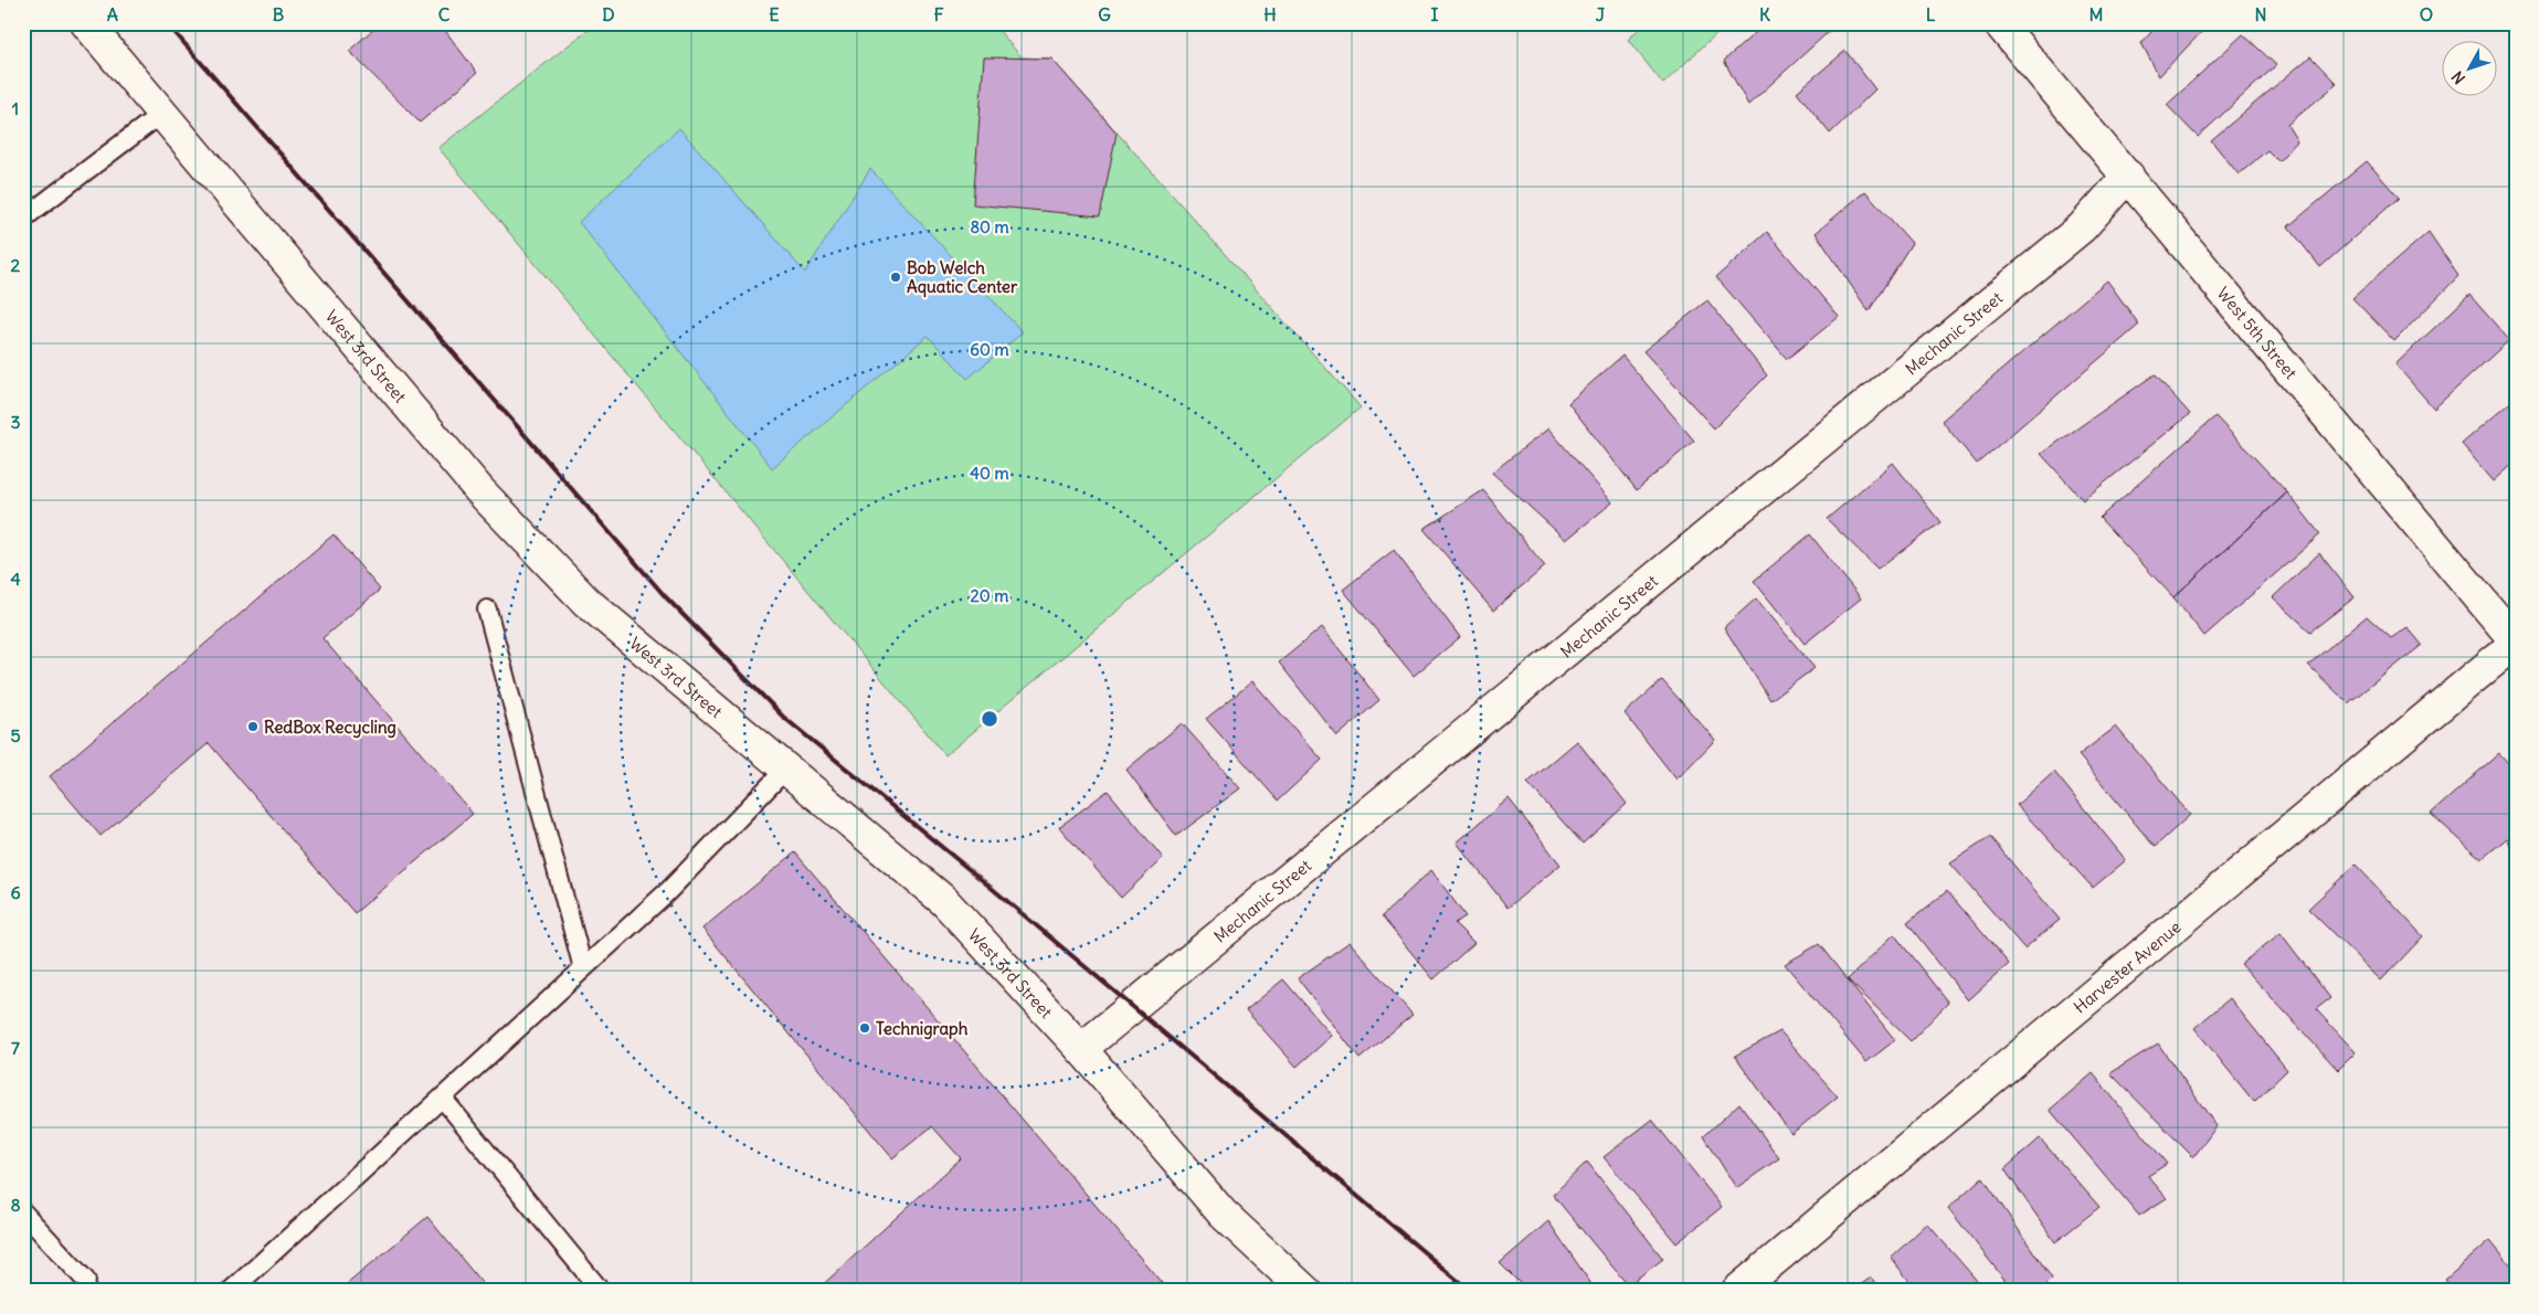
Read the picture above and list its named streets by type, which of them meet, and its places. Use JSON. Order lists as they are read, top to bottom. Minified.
{"streets":{"street":["Mechanic Street","West 5th Street","West 3rd Street","Harvester Avenue"]},"crossings":[["Mechanic Street","West 5th Street"],["Mechanic Street","West 3rd Street"],["West 5th Street","Harvester Avenue"]],"places":["Bob Welch Aquatic Center","RedBox Recycling","Technigraph"],"north":"bottom left","grid":{"columns":["A","B","C","D","E","F","G","H","I","J","K","L","M","N","O"],"rows":["1","2","3","4","5","6","7","8"]},"rings":["80 m","60 m","40 m","20 m"]}
